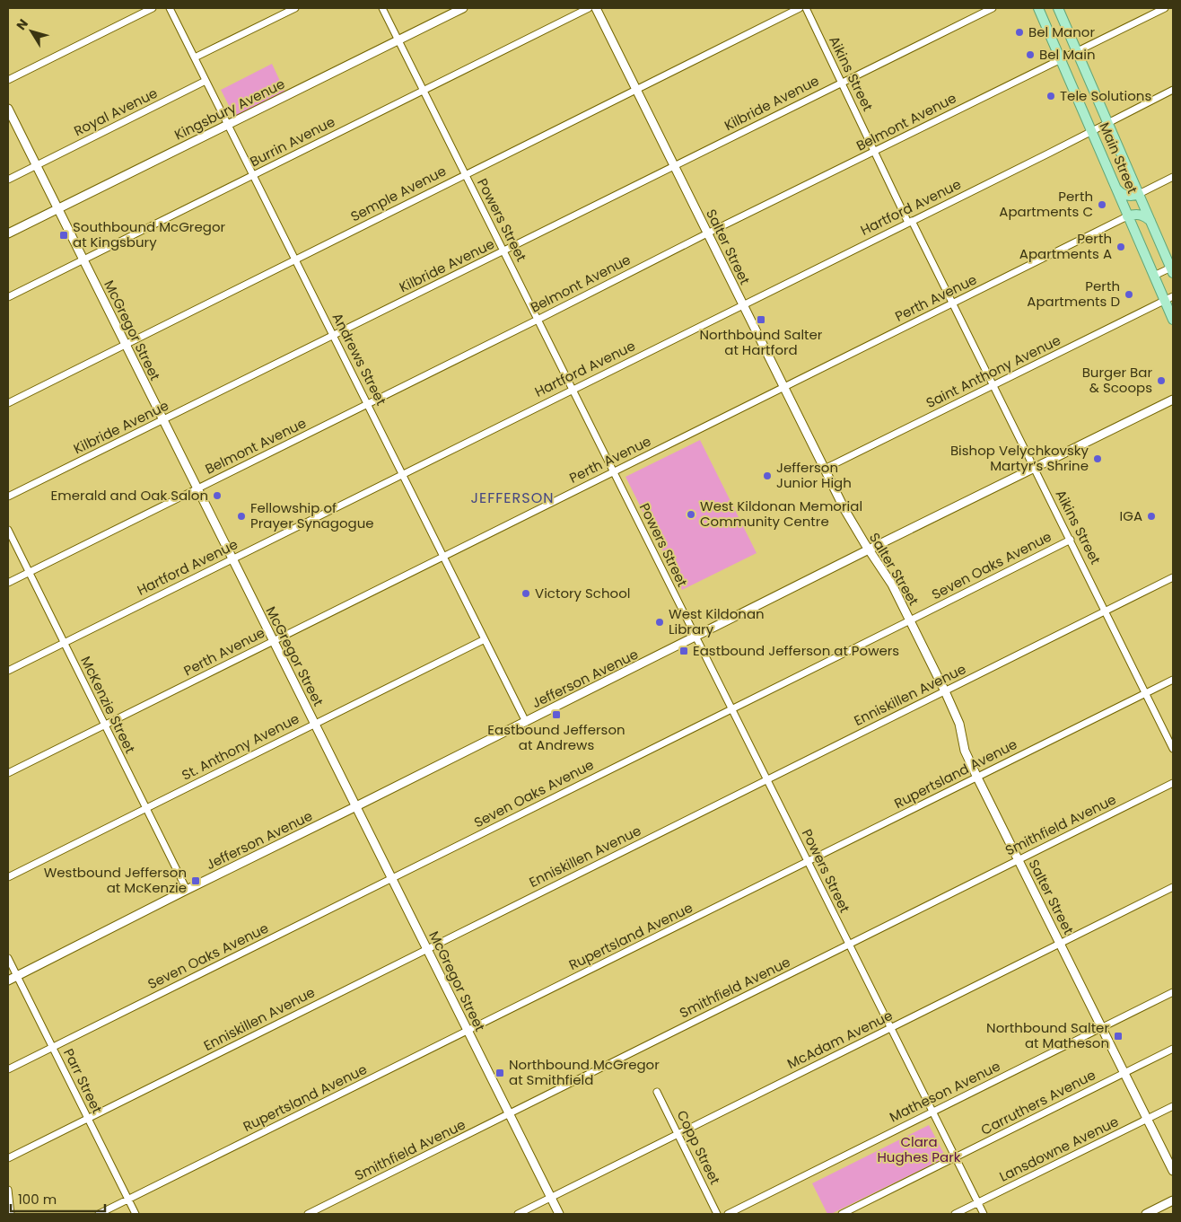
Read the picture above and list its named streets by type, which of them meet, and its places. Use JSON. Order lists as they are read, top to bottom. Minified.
{"streets":{"main road":["Kingsbury Avenue","Main Street","Salter Street","McGregor Street","Jefferson Avenue"],"street":["Aikins Street","Kilbride Avenue","Royal Avenue","Belmont Avenue","Burrin Avenue","Semple Avenue","Hartford Avenue","Powers Street","Perth Avenue","Andrews Street","Saint Anthony Avenue","Seven Oaks Avenue","Enniskillen Avenue","McKenzie Street","St. Anthony Avenue","Rupertsland Avenue","Smithfield Avenue","McAdam Avenue","Parr Street","Matheson Avenue","Carruthers Avenue","Copp Street","Lansdowne Avenue"]},"crossings":[["Aikins Street","Kilbride Avenue"],["Aikins Street","Belmont Avenue"],["Aikins Street","Hartford Avenue"],["Aikins Street","Perth Avenue"],["Aikins Street","Saint Anthony Avenue"],["Aikins Street","Seven Oaks Avenue"],["Aikins Street","Jefferson Avenue"],["Aikins Street","Enniskillen Avenue"],["Aikins Street","Rupertsland Avenue"],["Kilbride Avenue","Powers Street"],["Kilbride Avenue","Salter Street"],["Kilbride Avenue","McGregor Street"],["Kilbride Avenue","Andrews Street"],["Kingsbury Avenue","Powers Street"],["Kingsbury Avenue","McGregor Street"],["Kingsbury Avenue","Andrews Street"],["Royal Avenue","McGregor Street"],["Royal Avenue","Andrews Street"],["Belmont Avenue","Main Street"],["Belmont Avenue","Powers Street"],["Belmont Avenue","Salter Street"],["Belmont Avenue","McGregor Street"],["Belmont Avenue","Andrews Street"],["Belmont Avenue","McKenzie Street"],["Burrin Avenue","Powers Street"],["Burrin Avenue","McGregor Street"],["Burrin Avenue","Andrews Street"],["Main Street","Hartford Avenue"],["Main Street","Perth Avenue"],["Main Street","Saint Anthony Avenue"],["Semple Avenue","Powers Street"],["Semple Avenue","Salter Street"],["Semple Avenue","McGregor Street"],["Semple Avenue","Andrews Street"],["Hartford Avenue","Powers Street"],["Hartford Avenue","Salter Street"],["Hartford Avenue","McGregor Street"],["Hartford Avenue","Andrews Street"],["Hartford Avenue","McKenzie Street"],["Powers Street","Perth Avenue"],["Powers Street","Seven Oaks Avenue"],["Powers Street","Jefferson Avenue"],["Powers Street","Enniskillen Avenue"],["Powers Street","Rupertsland Avenue"],["Powers Street","Smithfield Avenue"],["Powers Street","McAdam Avenue"],["Powers Street","Matheson Avenue"],["Powers Street","Carruthers Avenue"],["Powers Street","Lansdowne Avenue"],["Salter Street","Perth Avenue"],["Salter Street","Saint Anthony Avenue"],["Salter Street","Seven Oaks Avenue"],["Salter Street","Jefferson Avenue"],["Salter Street","Enniskillen Avenue"],["Salter Street","Rupertsland Avenue"],["Salter Street","Smithfield Avenue"],["Salter Street","McAdam Avenue"],["Salter Street","Matheson Avenue"],["Salter Street","Carruthers Avenue"],["Salter Street","Lansdowne Avenue"],["Perth Avenue","McGregor Street"],["Perth Avenue","Andrews Street"],["Perth Avenue","McKenzie Street"],["McGregor Street","Seven Oaks Avenue"],["McGregor Street","Jefferson Avenue"],["McGregor Street","Enniskillen Avenue"],["McGregor Street","St. Anthony Avenue"],["McGregor Street","Rupertsland Avenue"],["McGregor Street","Smithfield Avenue"],["McGregor Street","McAdam Avenue"],["Andrews Street","Jefferson Avenue"],["Andrews Street","St. Anthony Avenue"],["Seven Oaks Avenue","Parr Street"],["Jefferson Avenue","McKenzie Street"],["Jefferson Avenue","Parr Street"],["Enniskillen Avenue","Parr Street"],["McKenzie Street","St. Anthony Avenue"],["Rupertsland Avenue","Parr Street"],["McAdam Avenue","Copp Street"]],"districts":["JEFFERSON"],"parks":["Clara Hughes Park"],"places":{"other":["Bel Manor","Bel Main","Tele Solutions","Perth Apartments C","Perth Apartments A","Perth Apartments D","Burger Bar & Scoops","Bishop Velychkovsky Martyr’s Shrine","Jefferson Junior High","Emerald and Oak Salon","West Kildonan Memorial Community Centre","Fellowship of Prayer Synagogue","IGA","Victory School","West Kildonan Library"],"transit":["Southbound McGregor at Kingsbury","Northbound Salter at Hartford","Eastbound Jefferson at Powers","Eastbound Jefferson at Andrews","Westbound Jefferson at McKenzie","Northbound Salter at Matheson","Northbound McGregor at Smithfield"]},"scale_bar":"100 m","north":"top left"}
